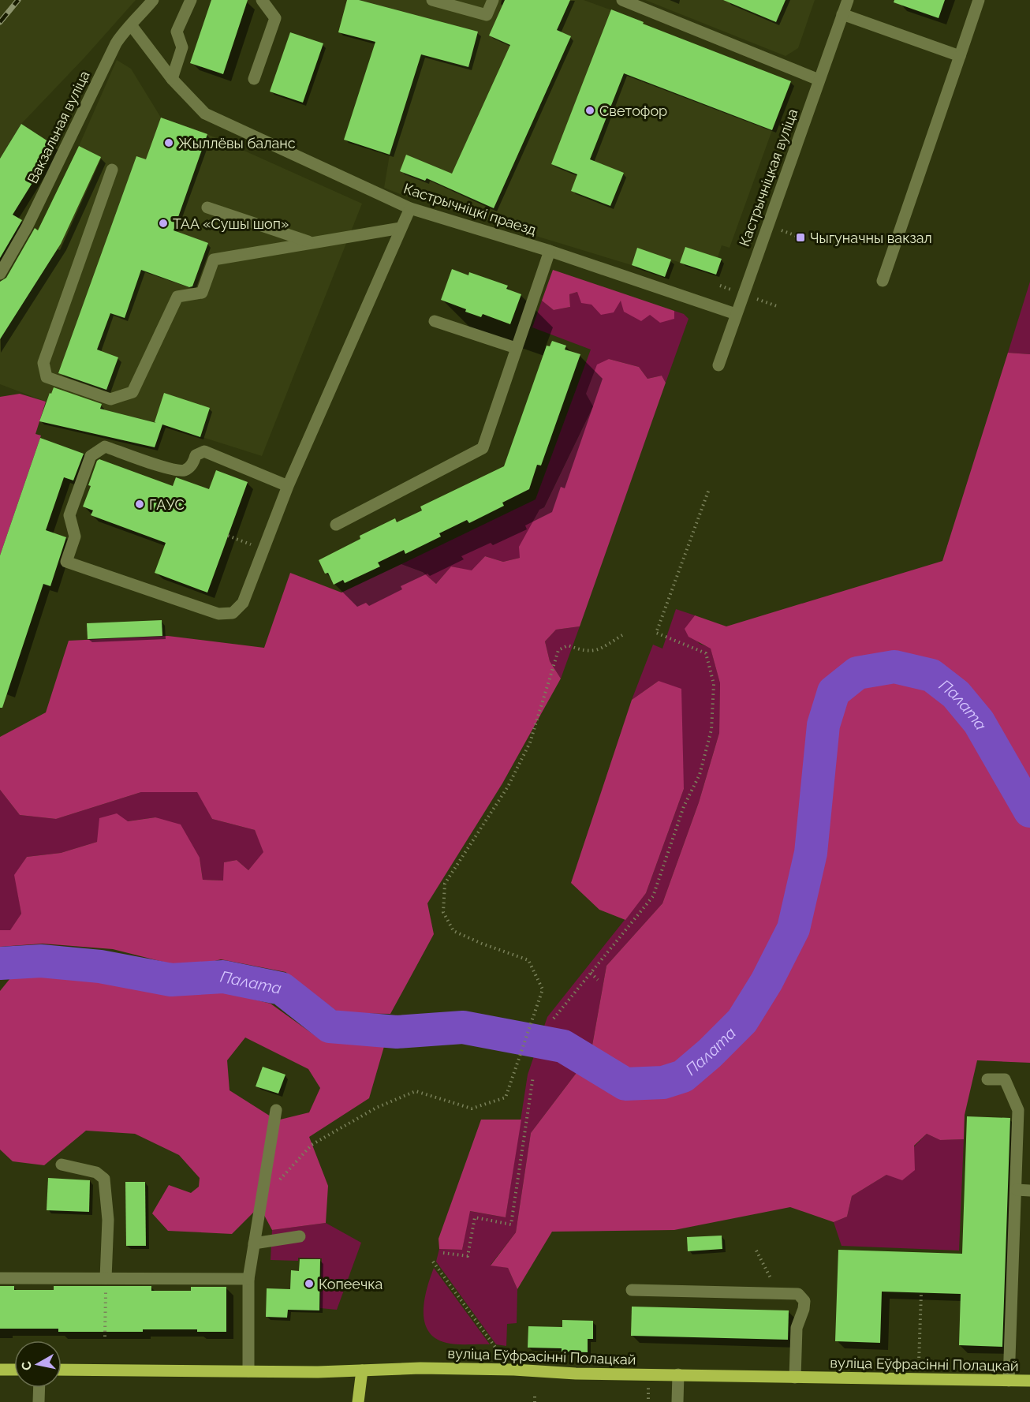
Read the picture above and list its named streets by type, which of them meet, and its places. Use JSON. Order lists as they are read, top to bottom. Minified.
{"streets":{"main road":["вуліца Еўфрасінні Полацкай"],"street":["Вакзальная вуліца","Кастрычніцкая вуліца","Кастрычніцкі праезд"]},"crossings":[["Вакзальная вуліца","Кастрычніцкі праезд"],["Кастрычніцкая вуліца","Кастрычніцкі праезд"]],"water":["Палата"],"places":{"other":["Светофор","Жыллёвы баланс","ТАА «Сушы шоп»","ГАУС","Копеечка"],"transit":["Чыгуначны вакзал"]},"north":"left"}
